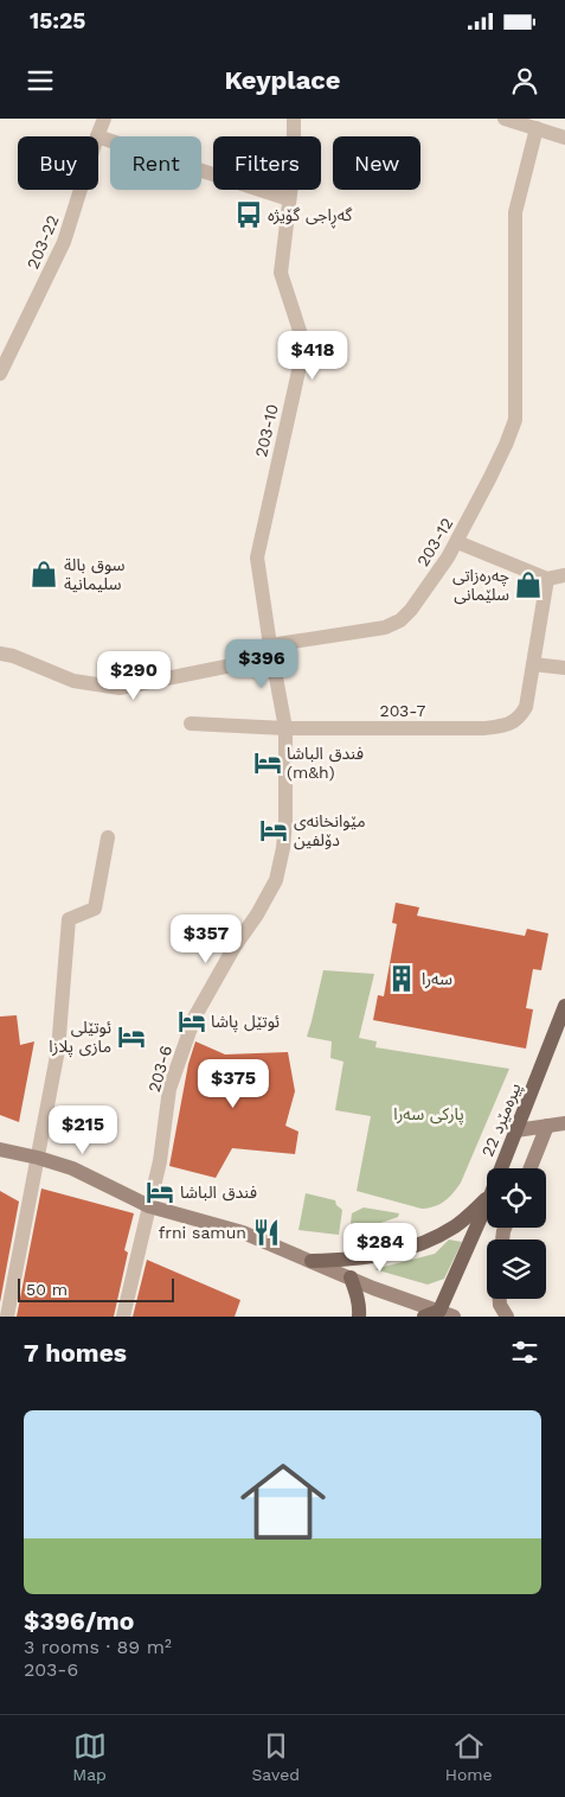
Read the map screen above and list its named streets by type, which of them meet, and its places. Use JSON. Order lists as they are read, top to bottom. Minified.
{"streets":{"main road":["22 پیرەمێرد"],"street":["203-22","203-10","203-12","203-7","203-6"]},"crossings":[["203-10","203-12"],["203-10","203-6"],["203-12","203-6"],["203-7","203-6"]],"parks":["پارکی سەرا"],"places":{"bus stop":["گەڕاجی گۆیژە"],"shop":["سوق بالة سليمانية","چە‌رە‌زاتی سلێمانی"],"hotel":["فندق الباشا (m&h)","مێوانخانەی دۆلفین","ئوتێل پاشا","ئوتێلی مازی پلازا","فندق الباشا"],"building":["سەرا"],"restaurant":["frni samun"]},"scale_bar":"50 m","page":{"status":"15:25","header":"Keyplace","chip":["Buy","Rent","Filters","New"],"price":["$418","$396","$290","$357","$375","$215","$284"],"scale":"50 m","heading":"7 homes","list":[{"name":"$396/mo","note":"3 rooms · 89 m² · 203-6"}],"tabs":["Map","Saved","Home"]}}
